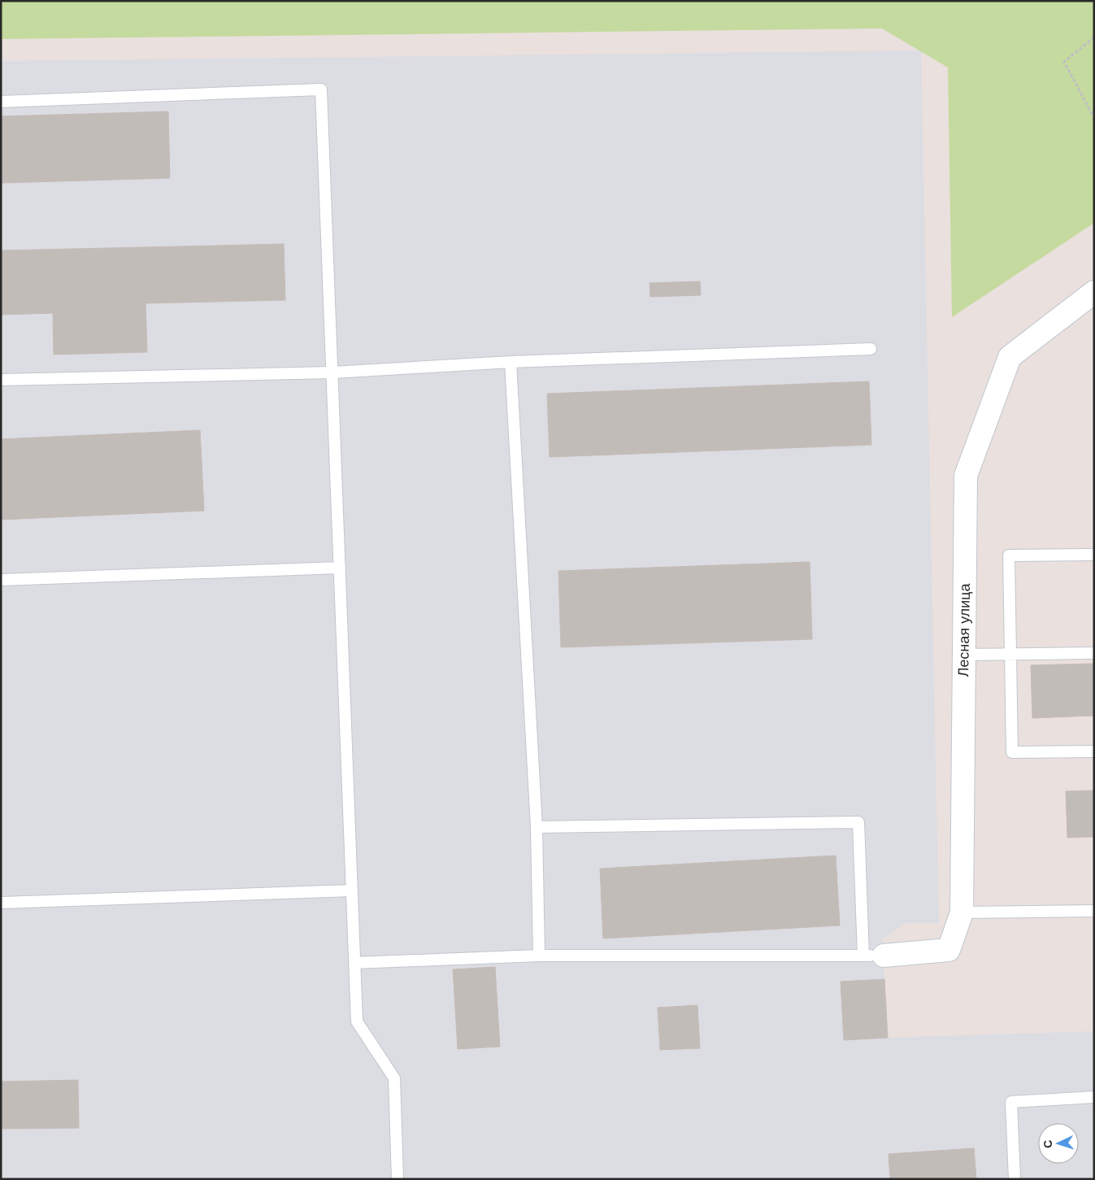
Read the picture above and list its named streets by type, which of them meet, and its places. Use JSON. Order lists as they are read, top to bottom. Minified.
{"streets":{"street":["Лесная улица"]},"north":"left"}
